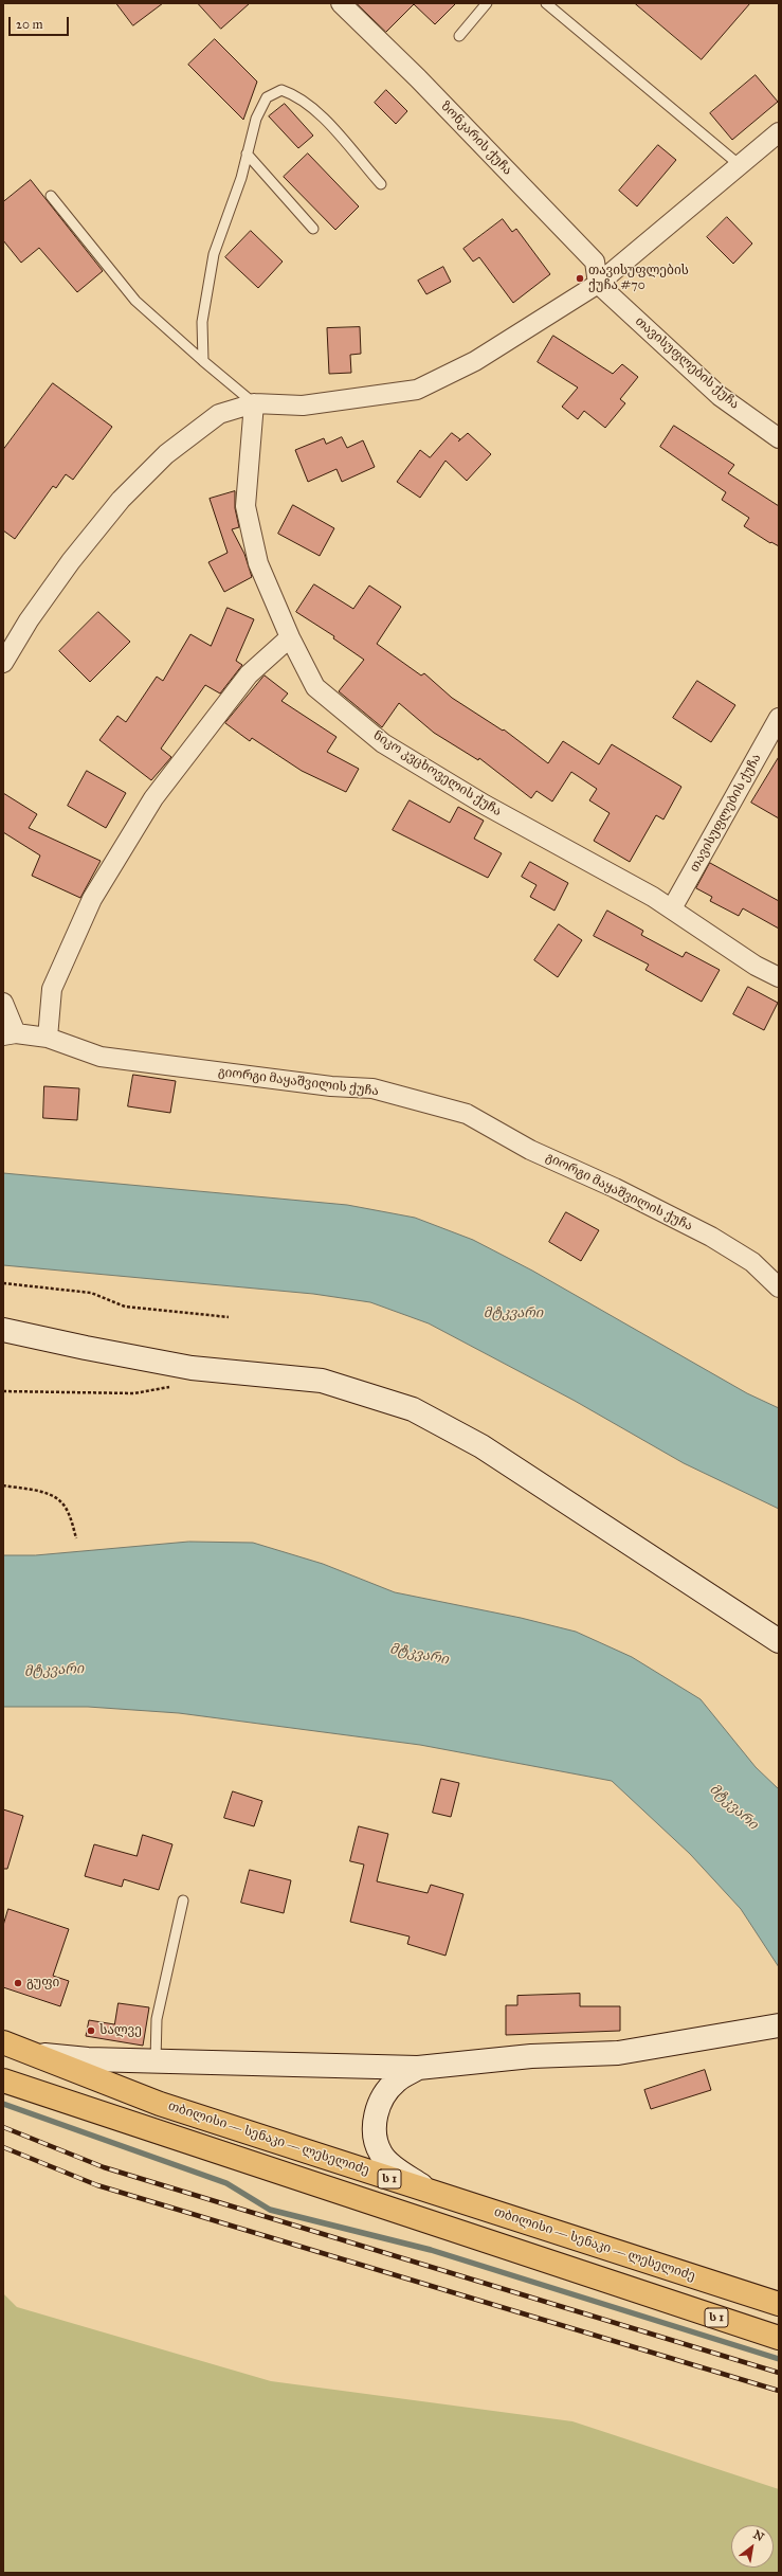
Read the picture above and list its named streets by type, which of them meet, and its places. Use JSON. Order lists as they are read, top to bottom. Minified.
{"streets":{"highway":["თბილისი — სენაკი — ლესელიძე","ს 1"],"street":["ზონკარის ქუჩა","თავისუფლების ქუჩა","ნიკო კვცხოველის ქუჩა","გიორგი მაყაშვილის ქუჩა"]},"crossings":[["ზონკარის ქუჩა","თავისუფლების ქუჩა"],["თავისუფლების ქუჩა","ნიკო კვცხოველის ქუჩა"]],"water":["მტკვარი"],"places":["თავისუფლების ქუჩა #70","გუფი","სალვე"],"scale_bar":"20 m","north":"top right"}
